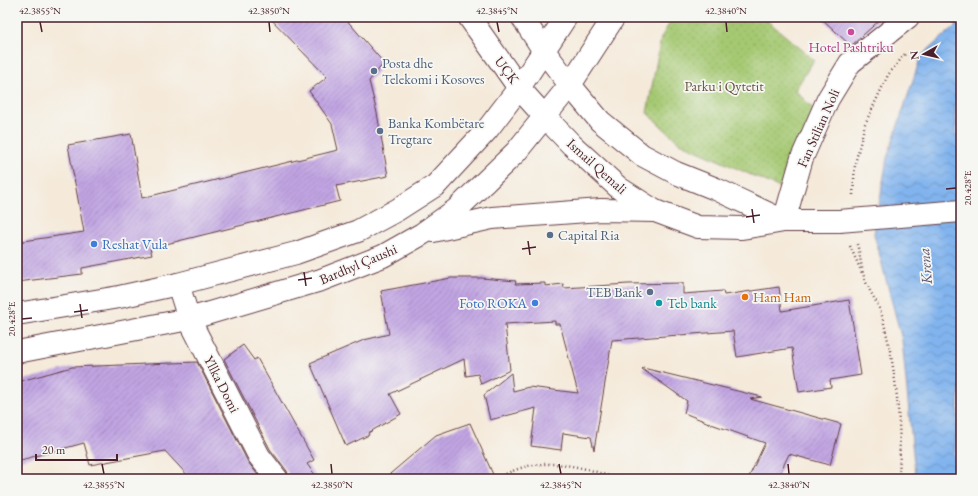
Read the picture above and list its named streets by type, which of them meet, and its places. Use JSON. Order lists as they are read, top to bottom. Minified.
{"streets":{"main road":["UÇK","Fan Stilian Noli","Ismail Qemali","Bardhyl Çaushi","Yllka Domi"]},"crossings":[["UÇK","Ismail Qemali"],["Fan Stilian Noli","Ismail Qemali"],["Ismail Qemali","Bardhyl Çaushi"],["Bardhyl Çaushi","Yllka Domi"]],"water":["Krena"],"parks":["Parku i Qytetit"],"places":["Hotel Pashtriku","Posta dhe Telekomi i Kosoves","Banka Kombëtare Tregtare","Capital Ria","Reshat Vula","TEB Bank","Ham Ham","Foto ROKA","Teb bank"],"scale_bar":"20 m","north":"left","coordinates":["42.3855°N","42.3850°N","42.3845°N","42.3840°N","20.428°E"]}
